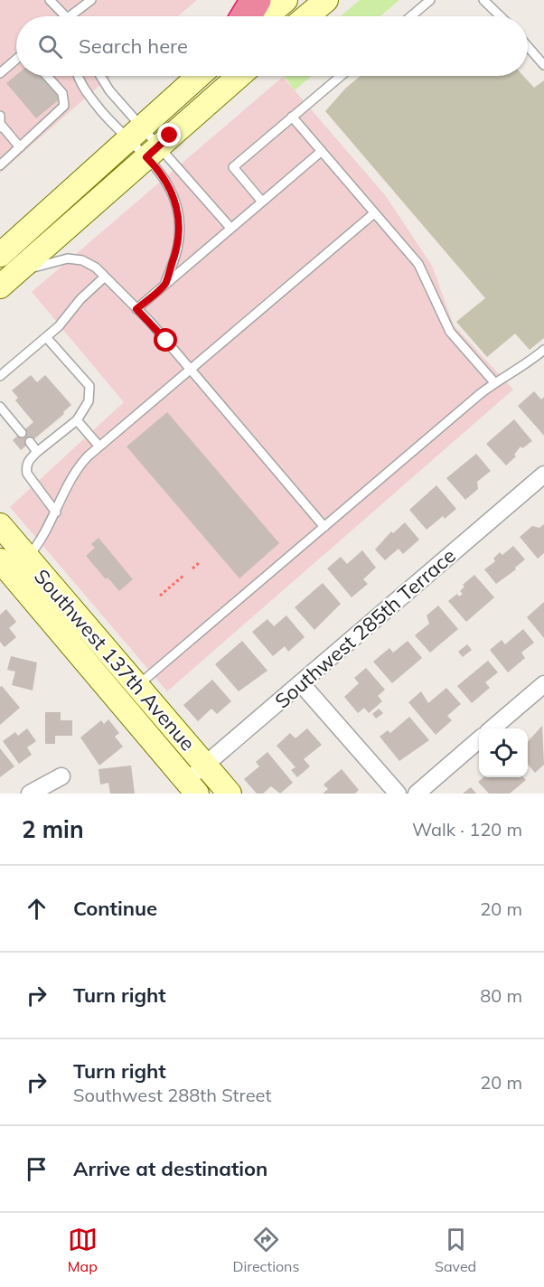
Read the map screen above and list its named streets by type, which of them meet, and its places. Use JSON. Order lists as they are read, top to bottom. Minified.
{"streets":{"main road":["Southwest 137th Avenue"],"street":["Southwest 285th Terrace"]},"crossings":[["Southwest 285th Terrace","Southwest 137th Avenue"]],"page":{"search":"Search here","heading":["2 min","Walk · 120 m"],"list":[["Continue","20 m"],["Turn right","80 m"],["Turn right","Southwest 288th Street","20 m"],"Arrive at destination"],"nav":["Map","Directions","Saved"]}}
